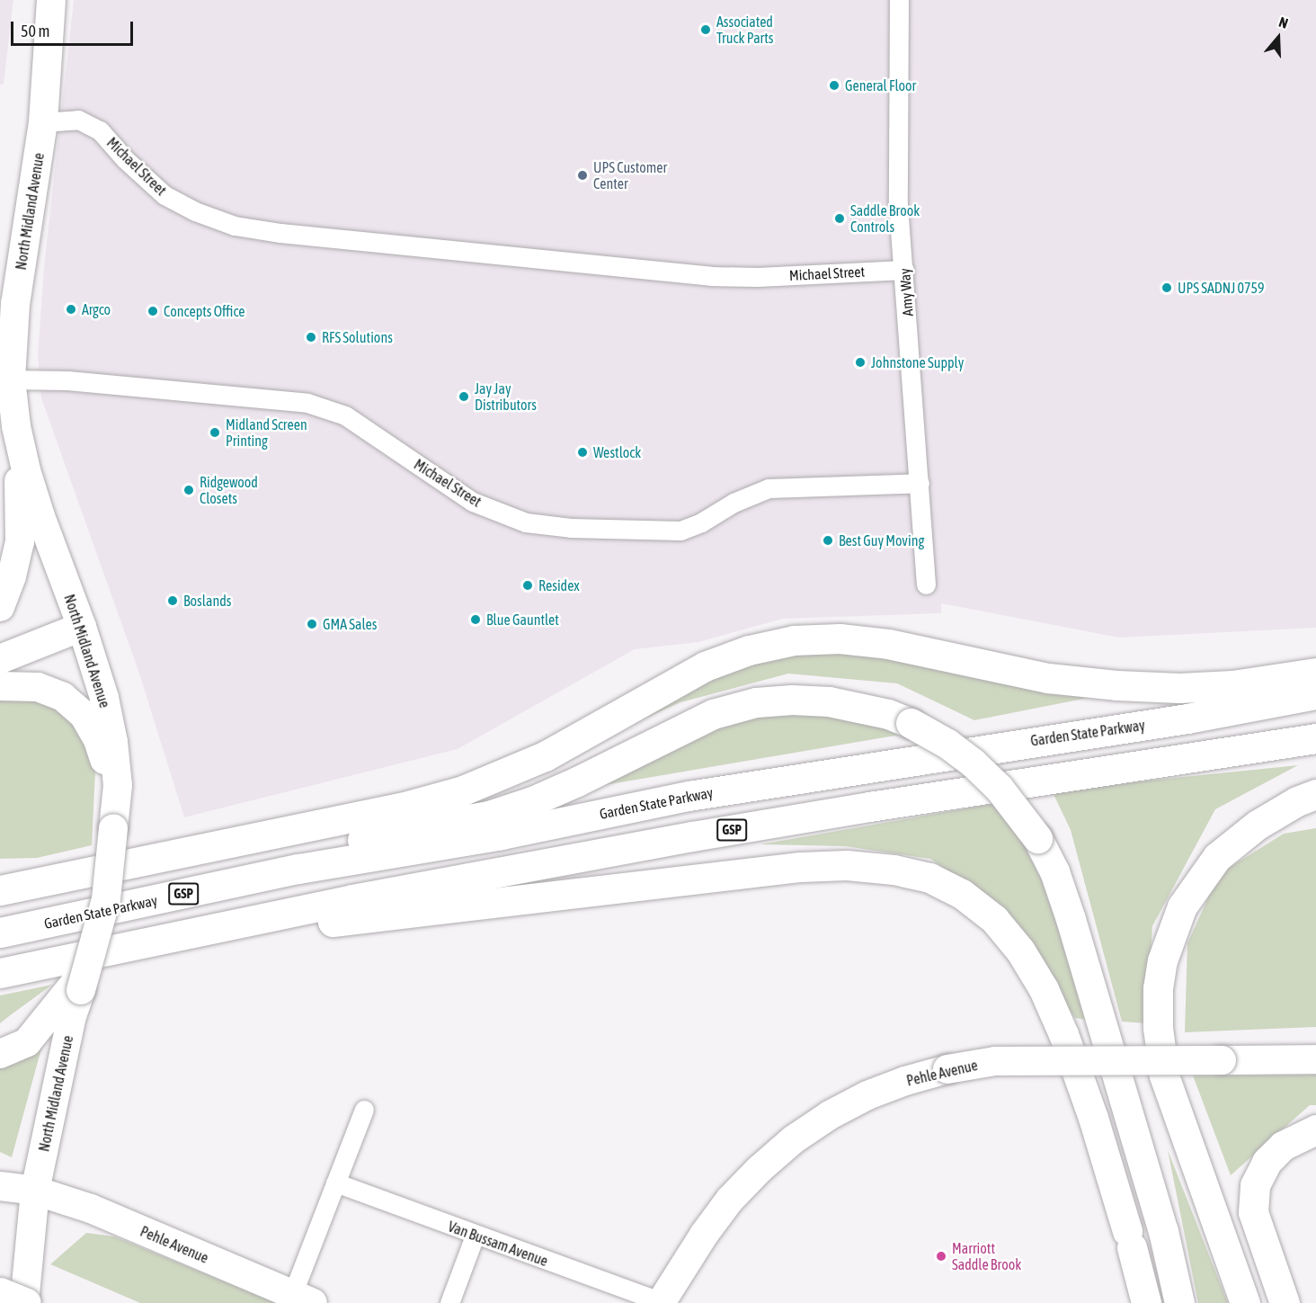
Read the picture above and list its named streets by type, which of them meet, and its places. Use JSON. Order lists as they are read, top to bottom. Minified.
{"streets":{"highway":["Garden State Parkway","GSP"],"street":["Michael Street","North Midland Avenue","Amy Way","Pehle Avenue","Van Bussam Avenue"]},"crossings":[["Michael Street","North Midland Avenue"],["Michael Street","Amy Way"],["North Midland Avenue","Pehle Avenue"],["Pehle Avenue","Van Bussam Avenue"]],"places":["Associated Truck Parts","General Floor","UPS Customer Center","Saddle Brook Controls","UPS SADNJ 0759","Argco","Concepts Office","RFS Solutions","Johnstone Supply","Jay Jay Distributors","Midland Screen Printing","Westlock","Ridgewood Closets","Best Guy Moving","Residex","Boslands","Blue Gauntlet","GMA Sales","Marriott Saddle Brook"],"scale_bar":"50 m","north":"top"}
